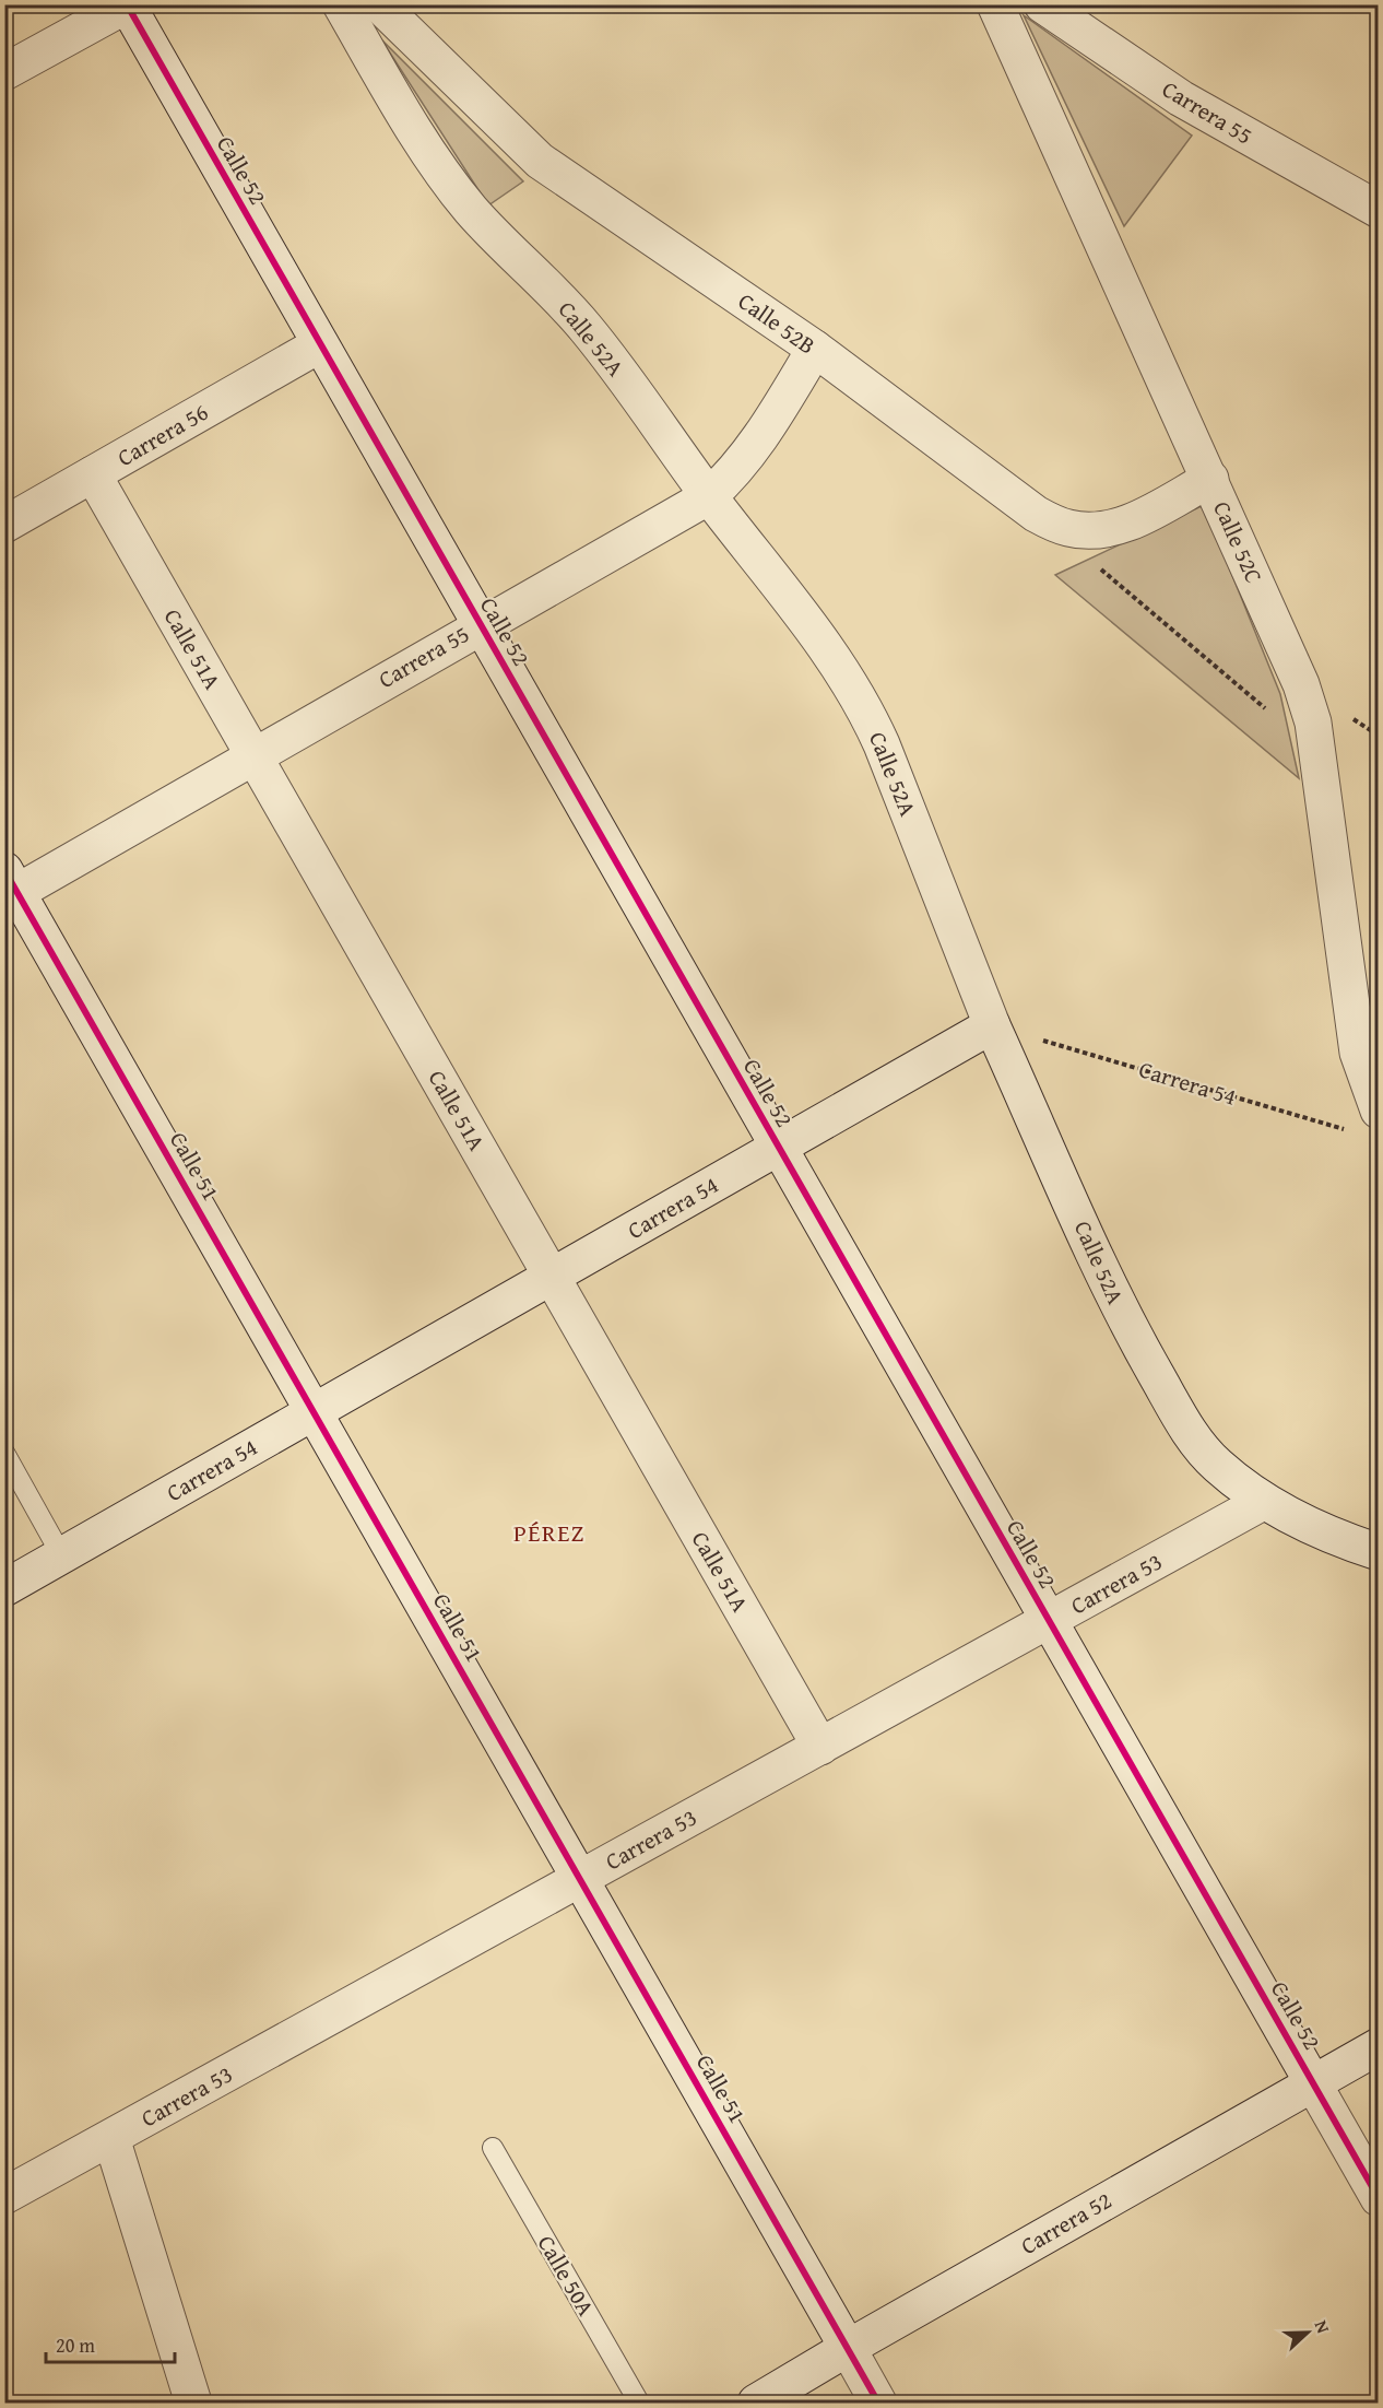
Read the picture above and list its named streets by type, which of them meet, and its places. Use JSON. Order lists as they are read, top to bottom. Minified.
{"streets":{"street":["Carrera 55","Calle 52","Calle 52B","Calle 52A","Carrera 56","Calle 52C","Calle 51A","Carrera 54","Calle 51","Carrera 53","Carrera 52"],"lane":["Calle 50A"]},"crossings":[["Carrera 55","Calle 52"],["Carrera 55","Calle 52B"],["Carrera 55","Calle 52A"],["Carrera 55","Calle 51A"],["Carrera 55","Calle 51"],["Calle 52","Carrera 56"],["Calle 52","Carrera 54"],["Calle 52","Carrera 53"],["Calle 52","Carrera 52"],["Calle 52B","Calle 52C"],["Calle 52A","Carrera 54"],["Calle 52A","Carrera 53"],["Carrera 56","Calle 51A"],["Calle 52C","Carrera 54"],["Calle 51A","Carrera 54"],["Calle 51A","Carrera 53"],["Carrera 54","Calle 51"],["Calle 51","Carrera 53"],["Calle 51","Carrera 52"]],"districts":["PÉREZ"],"scale_bar":"20 m","north":"right"}
